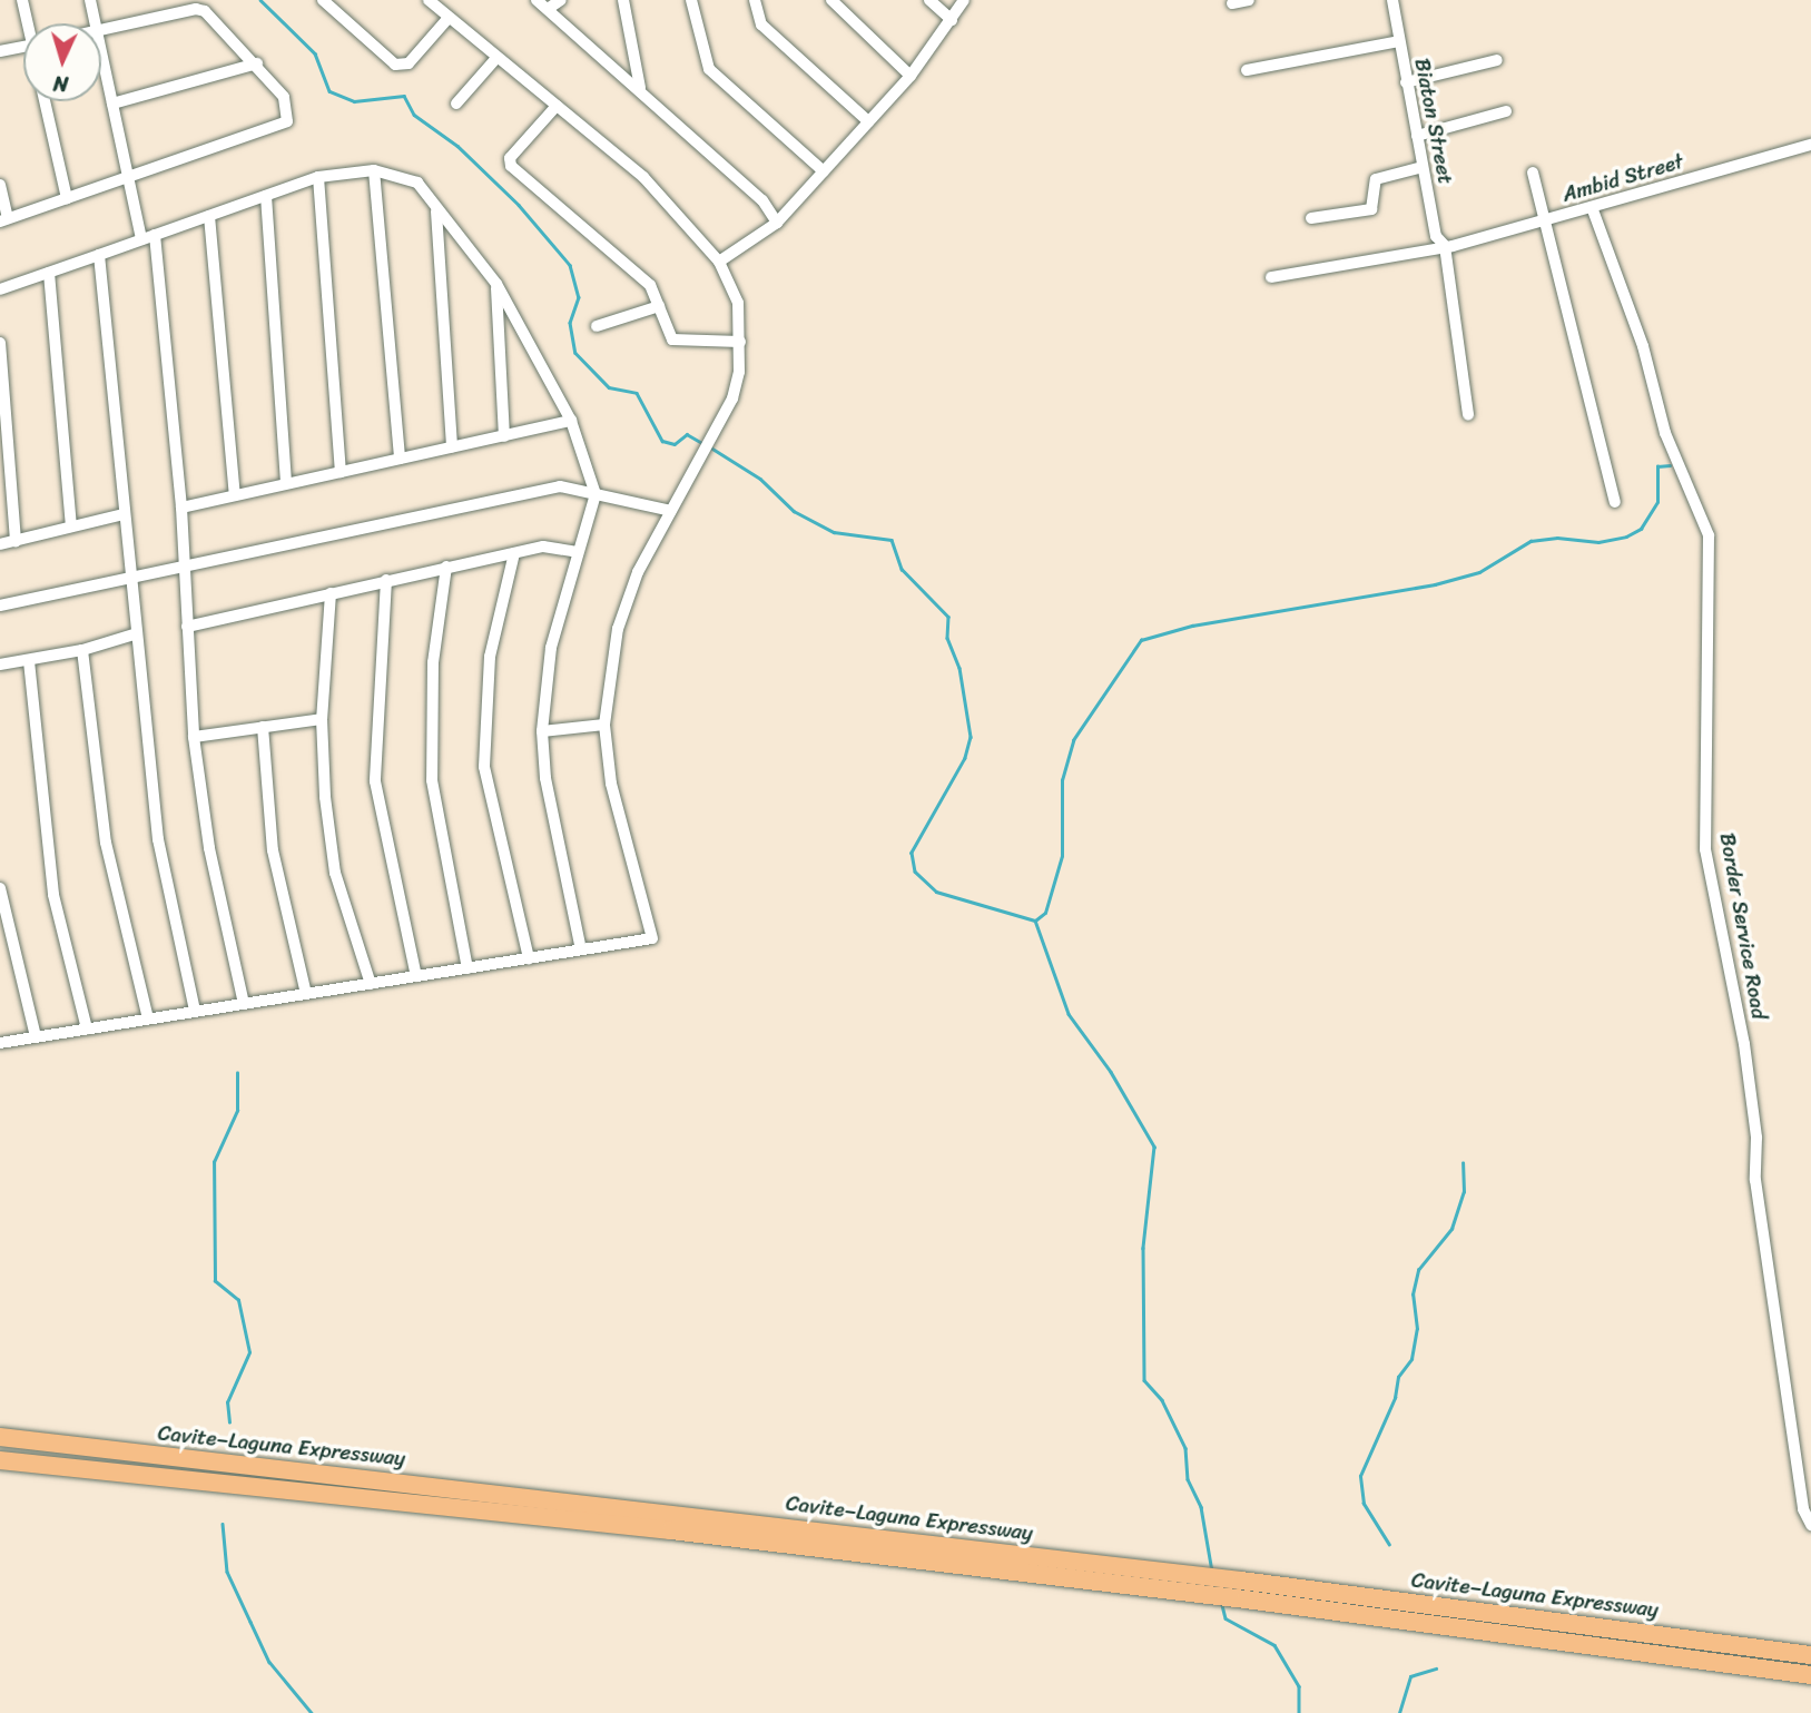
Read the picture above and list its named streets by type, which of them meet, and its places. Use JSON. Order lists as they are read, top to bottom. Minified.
{"streets":{"highway":["Cavite–Laguna Expressway"],"street":["Biaton Street","Ambid Street","Border Service Road"]},"crossings":[["Biaton Street","Ambid Street"],["Ambid Street","Border Service Road"]],"north":"bottom"}
